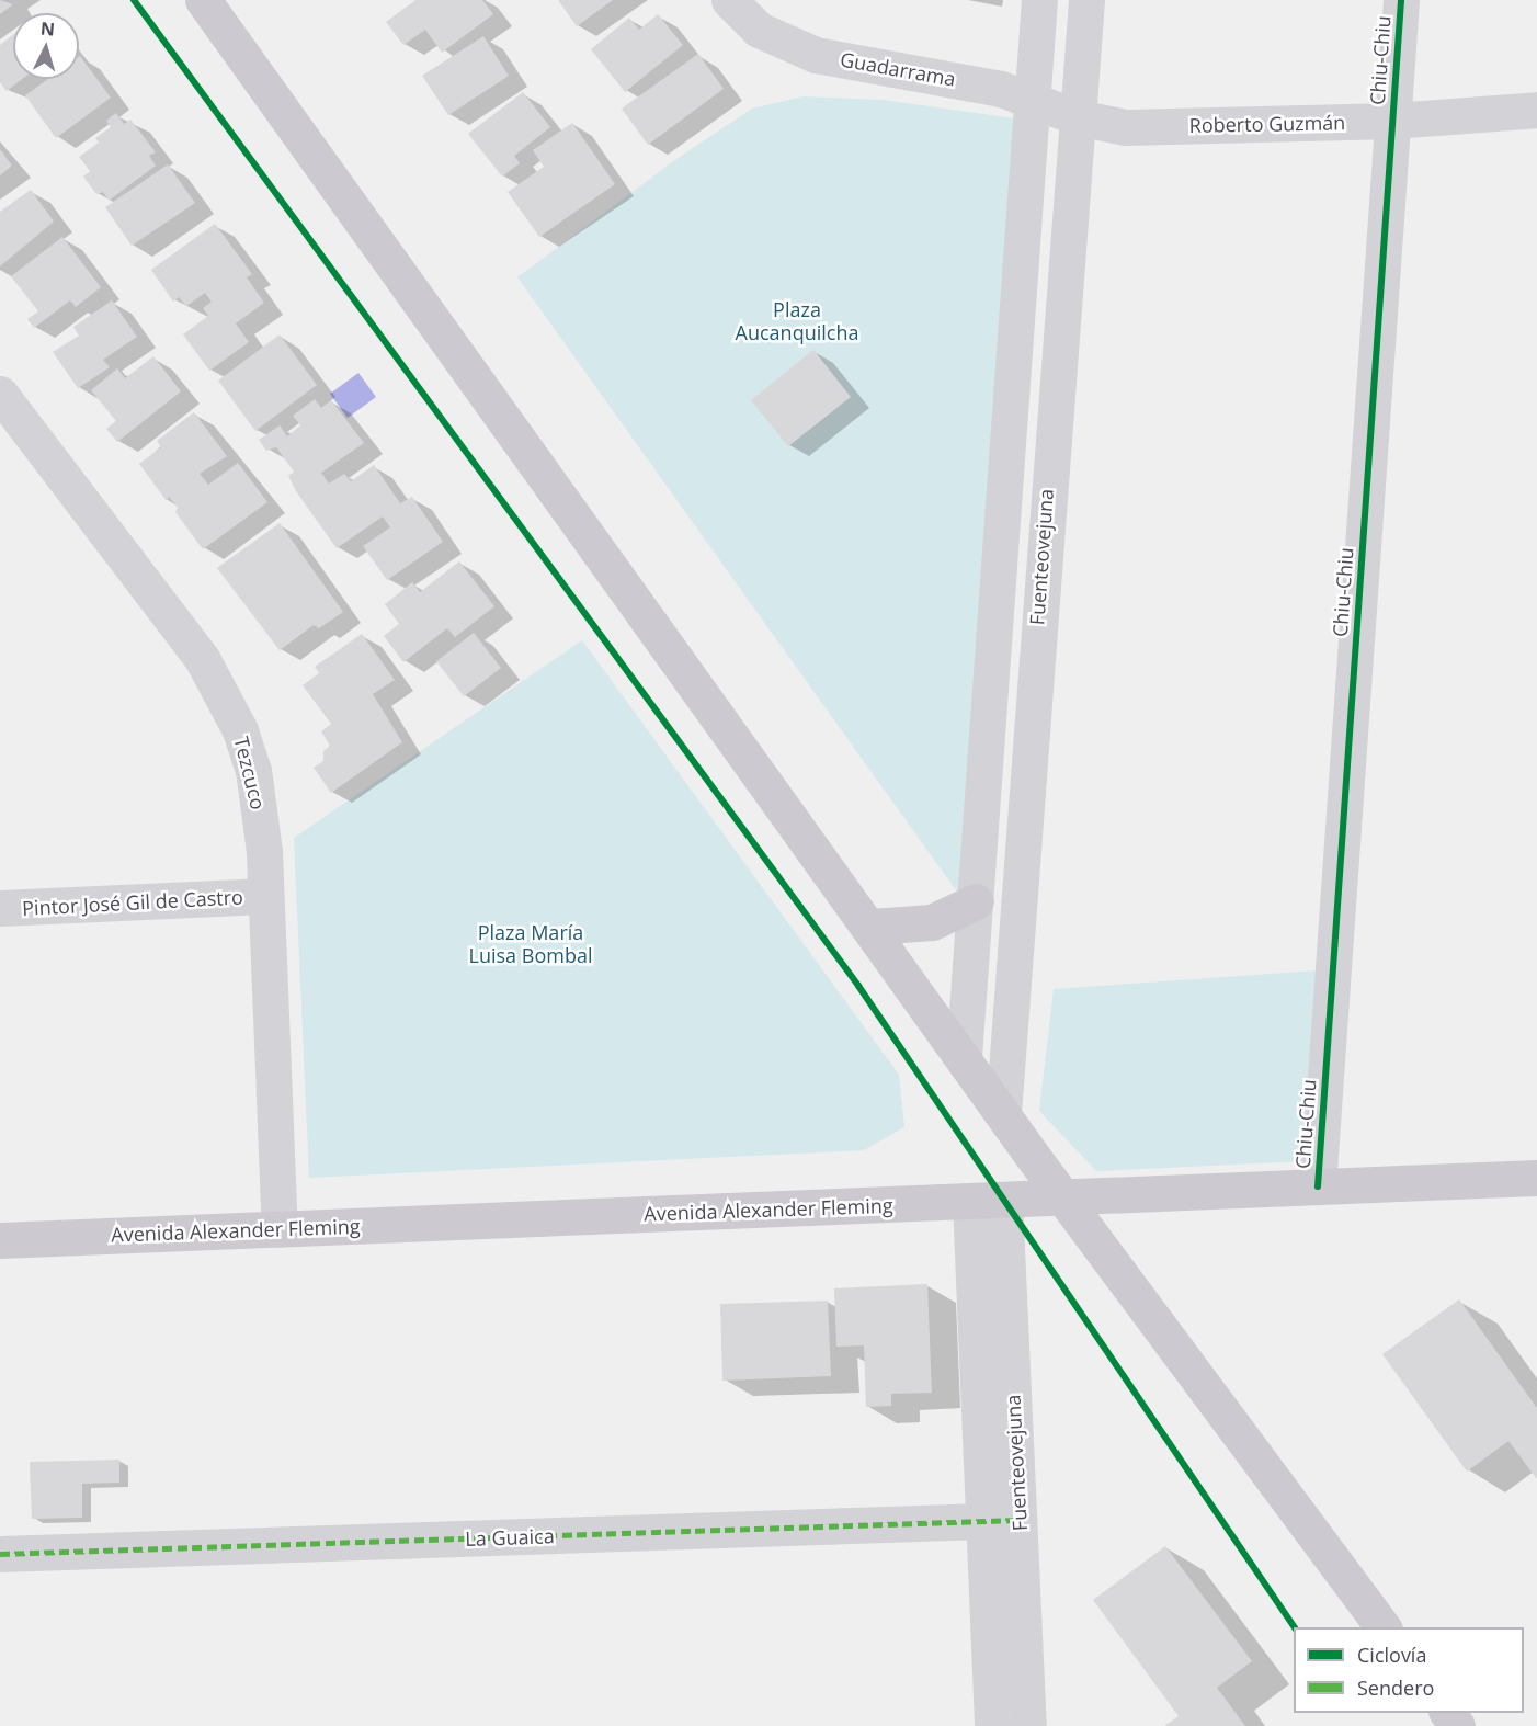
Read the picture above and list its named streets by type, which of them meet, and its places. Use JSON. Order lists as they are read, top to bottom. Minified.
{"streets":{"main road":["Avenida Alexander Fleming"],"street":["Chiu-Chiu","Guadarrama","Roberto Guzmán","Fuenteovejuna","Tezcuco","Pintor José Gil de Castro","La Guaica"]},"crossings":[["Chiu-Chiu","Roberto Guzmán"],["Chiu-Chiu","Avenida Alexander Fleming"],["Guadarrama","Roberto Guzmán"],["Guadarrama","Fuenteovejuna"],["Roberto Guzmán","Fuenteovejuna"],["Fuenteovejuna","Avenida Alexander Fleming"],["Fuenteovejuna","La Guaica"],["Tezcuco","Pintor José Gil de Castro"],["Tezcuco","Avenida Alexander Fleming"]],"parks":["Plaza Aucanquilcha","Plaza María Luisa Bombal"],"legend":["Ciclovía","Sendero"],"north":"top"}
